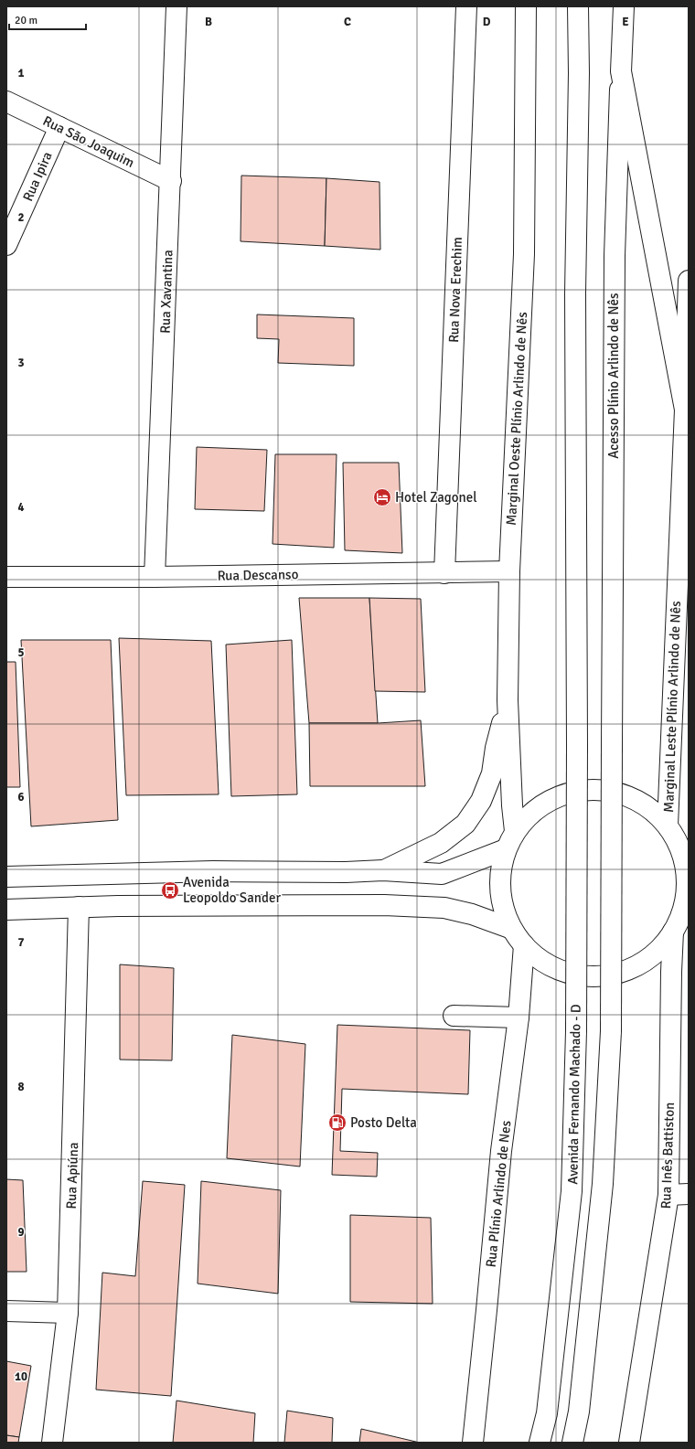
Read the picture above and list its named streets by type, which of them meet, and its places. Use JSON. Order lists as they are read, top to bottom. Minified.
{"streets":{"main road":["Rua São Joaquim","Rua Ipira","Rua Nova Erechim","Rua Xavantina","Acesso Plínio Arlindo de Nês","Marginal Oeste Plínio Arlindo de Nês","Rua Descanso","Marginal Leste Plínio Arlindo de Nês","Avenida Fernando Machado - D","Rua Inês Battiston","Rua Apiúna","Rua Plínio Arlindo de Nes"]},"crossings":[["Rua São Joaquim","Rua Ipira"],["Rua São Joaquim","Rua Xavantina"],["Rua Nova Erechim","Rua Descanso"],["Rua Xavantina","Rua Descanso"],["Marginal Oeste Plínio Arlindo de Nês","Rua Descanso"]],"places":{"hotel":["Hotel Zagonel"],"bus stop":["Avenida Leopoldo Sander"],"fuel station":["Posto Delta"]},"scale_bar":"20 m","grid":{"columns":["B","C","D","E"],"rows":["1","2","3","4","5","6","7","8","9","10"]}}
